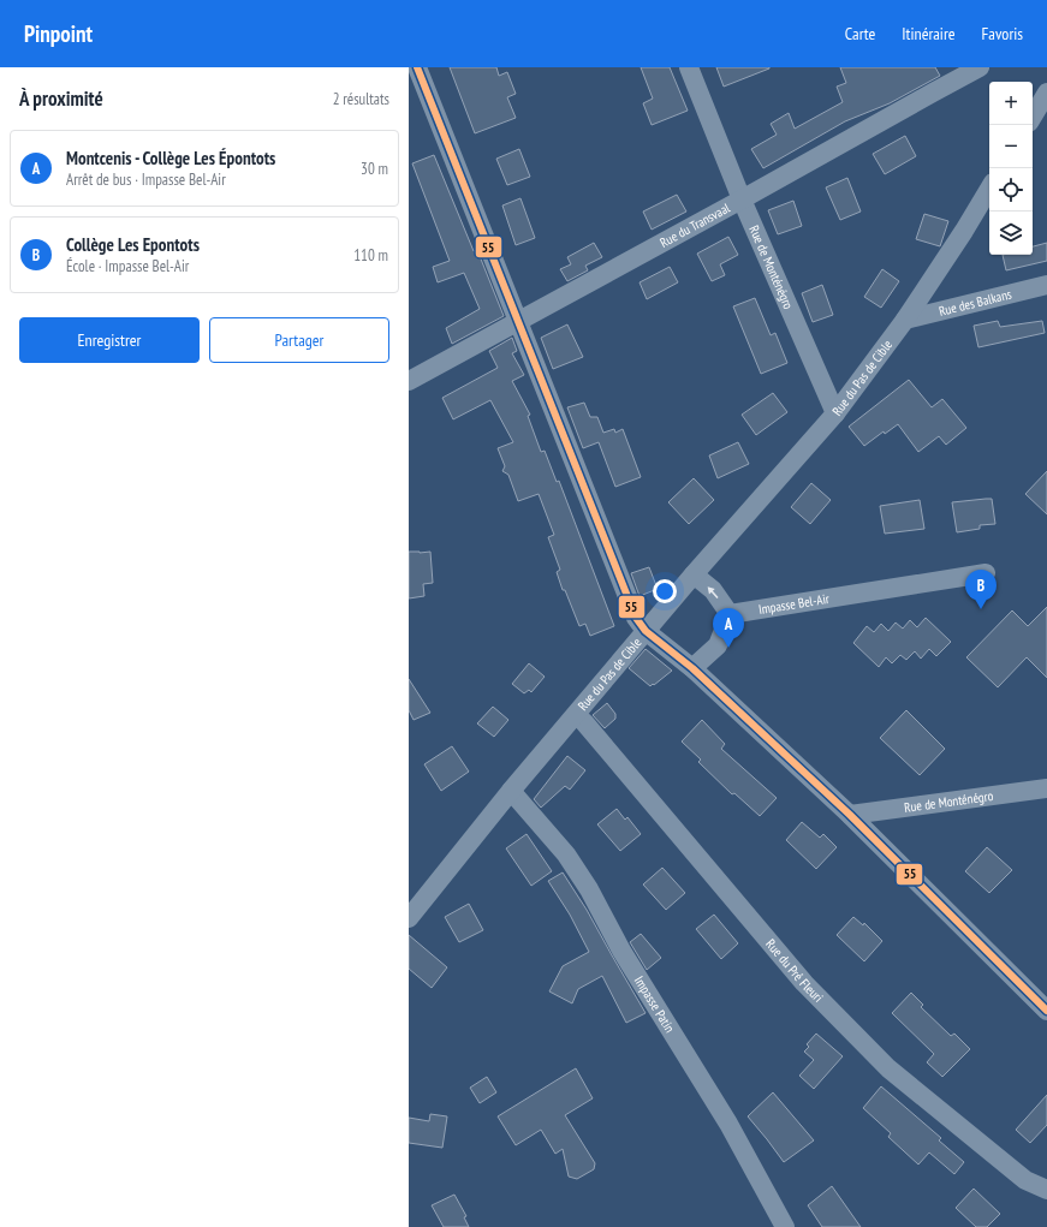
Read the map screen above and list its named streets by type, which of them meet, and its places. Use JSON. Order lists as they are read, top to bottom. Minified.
{"streets":{"street":["Rue du Transvaal","Rue de Monténégro","Rue des Balkans","Rue du Pas de Cible","Impasse Bel-Air","Rue du Pré Fleuri","Impasse Patin"]},"crossings":[["Rue du Transvaal","Rue de Monténégro"],["Rue de Monténégro","Rue du Pas de Cible"],["Rue des Balkans","Rue du Pas de Cible"],["Rue du Pas de Cible","Rue du Pré Fleuri"],["Rue du Pas de Cible","Impasse Patin"]],"lines":["transit line 55"],"page":{"header":"Pinpoint","nav":["Carte","Itinéraire","Favoris"],"heading":["À proximité","2 résultats"],"map_buttons":["+","−"],"list":[{"mark":"A","name":"Montcenis - Collège Les Épontots","note":"Arrêt de bus · Impasse Bel-Air","value":"30 m"},{"mark":"B","name":"Collège Les Epontots","note":"École · Impasse Bel-Air","value":"110 m"}],"buttons":["Enregistrer","Partager"],"pins":["B","A"]}}
